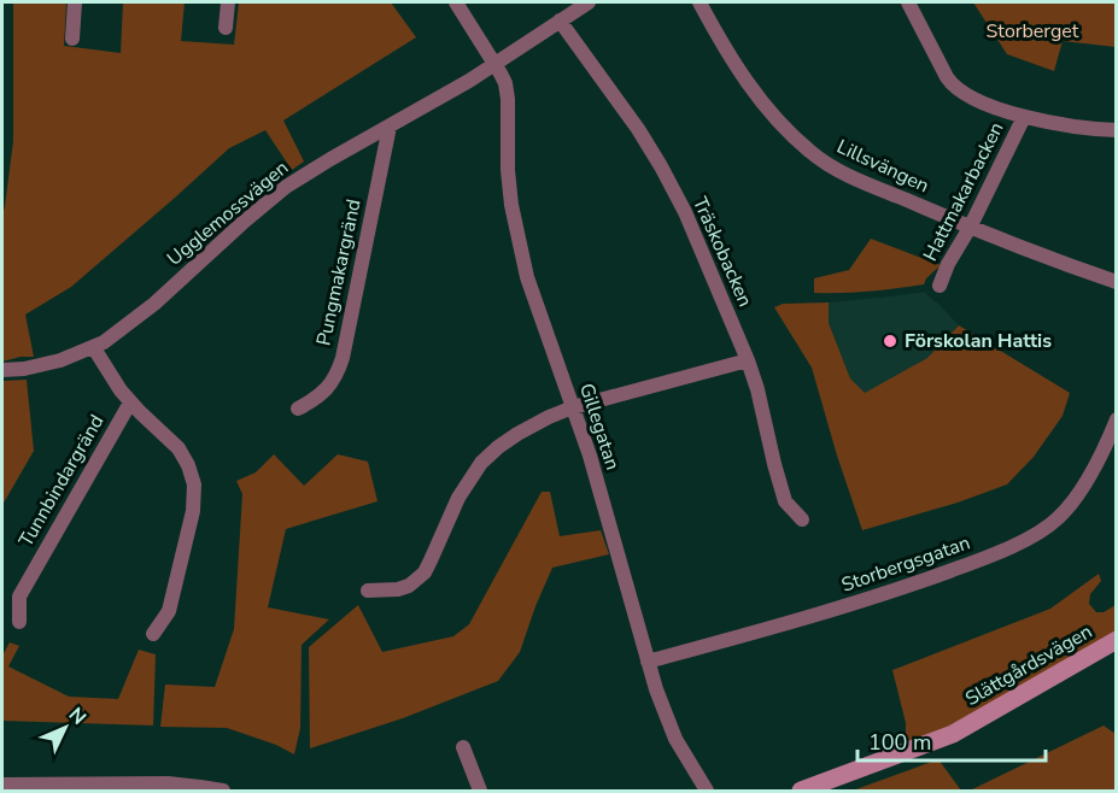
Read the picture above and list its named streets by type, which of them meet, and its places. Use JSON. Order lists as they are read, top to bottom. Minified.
{"streets":{"street":["Lillsvängen","Hattmakarbacken","Ugglemossvägen","Träskobacken","Pungmakargränd","Gillegatan","Tunnbindargränd","Storbergsgatan","Slättgårdsvägen"]},"crossings":[["Lillsvängen","Hattmakarbacken"],["Ugglemossvägen","Träskobacken"],["Ugglemossvägen","Pungmakargränd"],["Ugglemossvägen","Gillegatan"],["Gillegatan","Storbergsgatan"]],"parks":["Storberget"],"places":["Förskolan Hattis"],"scale_bar":"100 m","north":"top right"}
